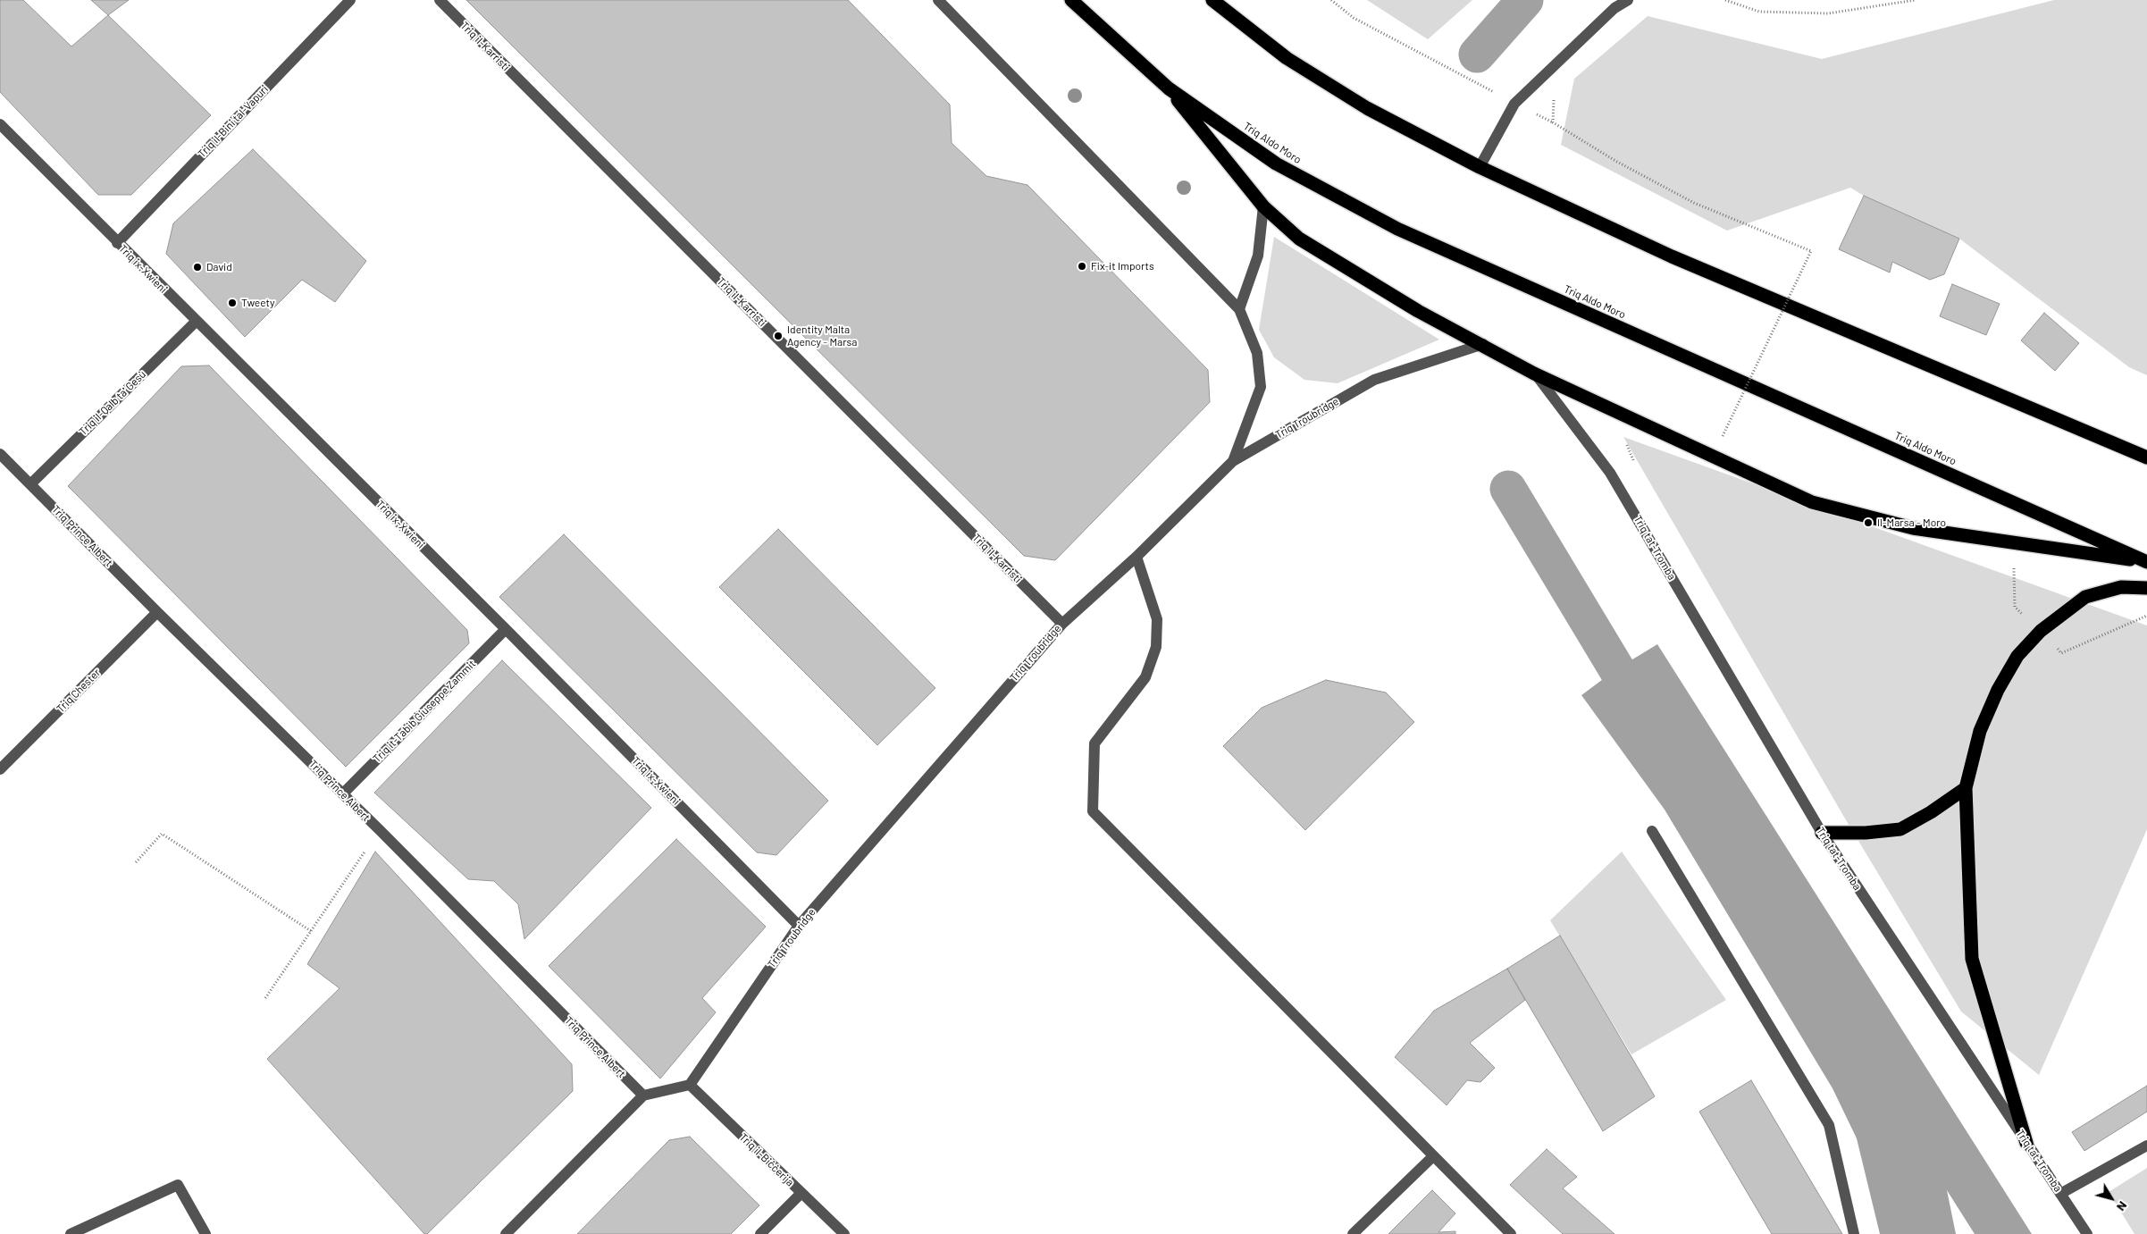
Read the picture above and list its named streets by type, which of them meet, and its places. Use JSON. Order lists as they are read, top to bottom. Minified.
{"streets":{"highway":["Triq Aldo Moro"],"street":["Triq il-Karristi","Triq il-Bini tal-Vapuri","Triq ix-Xwieni","Triq il-Qalb ta' Gesù","Triq Troubridge","Triq Prince Albert","Triq tat-Tromba","Triq Chester","Triq it-Tabib Ġiuseppe Zammit","Triq il-Biċċerija"]},"crossings":[["Triq il-Karristi","Triq Troubridge"],["Triq il-Bini tal-Vapuri","Triq ix-Xwieni"],["Triq ix-Xwieni","Triq il-Qalb ta' Gesù"],["Triq ix-Xwieni","Triq Troubridge"],["Triq ix-Xwieni","Triq it-Tabib Ġiuseppe Zammit"],["Triq il-Qalb ta' Gesù","Triq Prince Albert"],["Triq Troubridge","Triq il-Biċċerija"],["Triq Prince Albert","Triq Chester"],["Triq Prince Albert","Triq it-Tabib Ġiuseppe Zammit"]],"places":["Fix-it Imports","David","Tweety","Identity Malta Agency - Marsa","Il-Marsa - Moro"],"north":"bottom right"}
